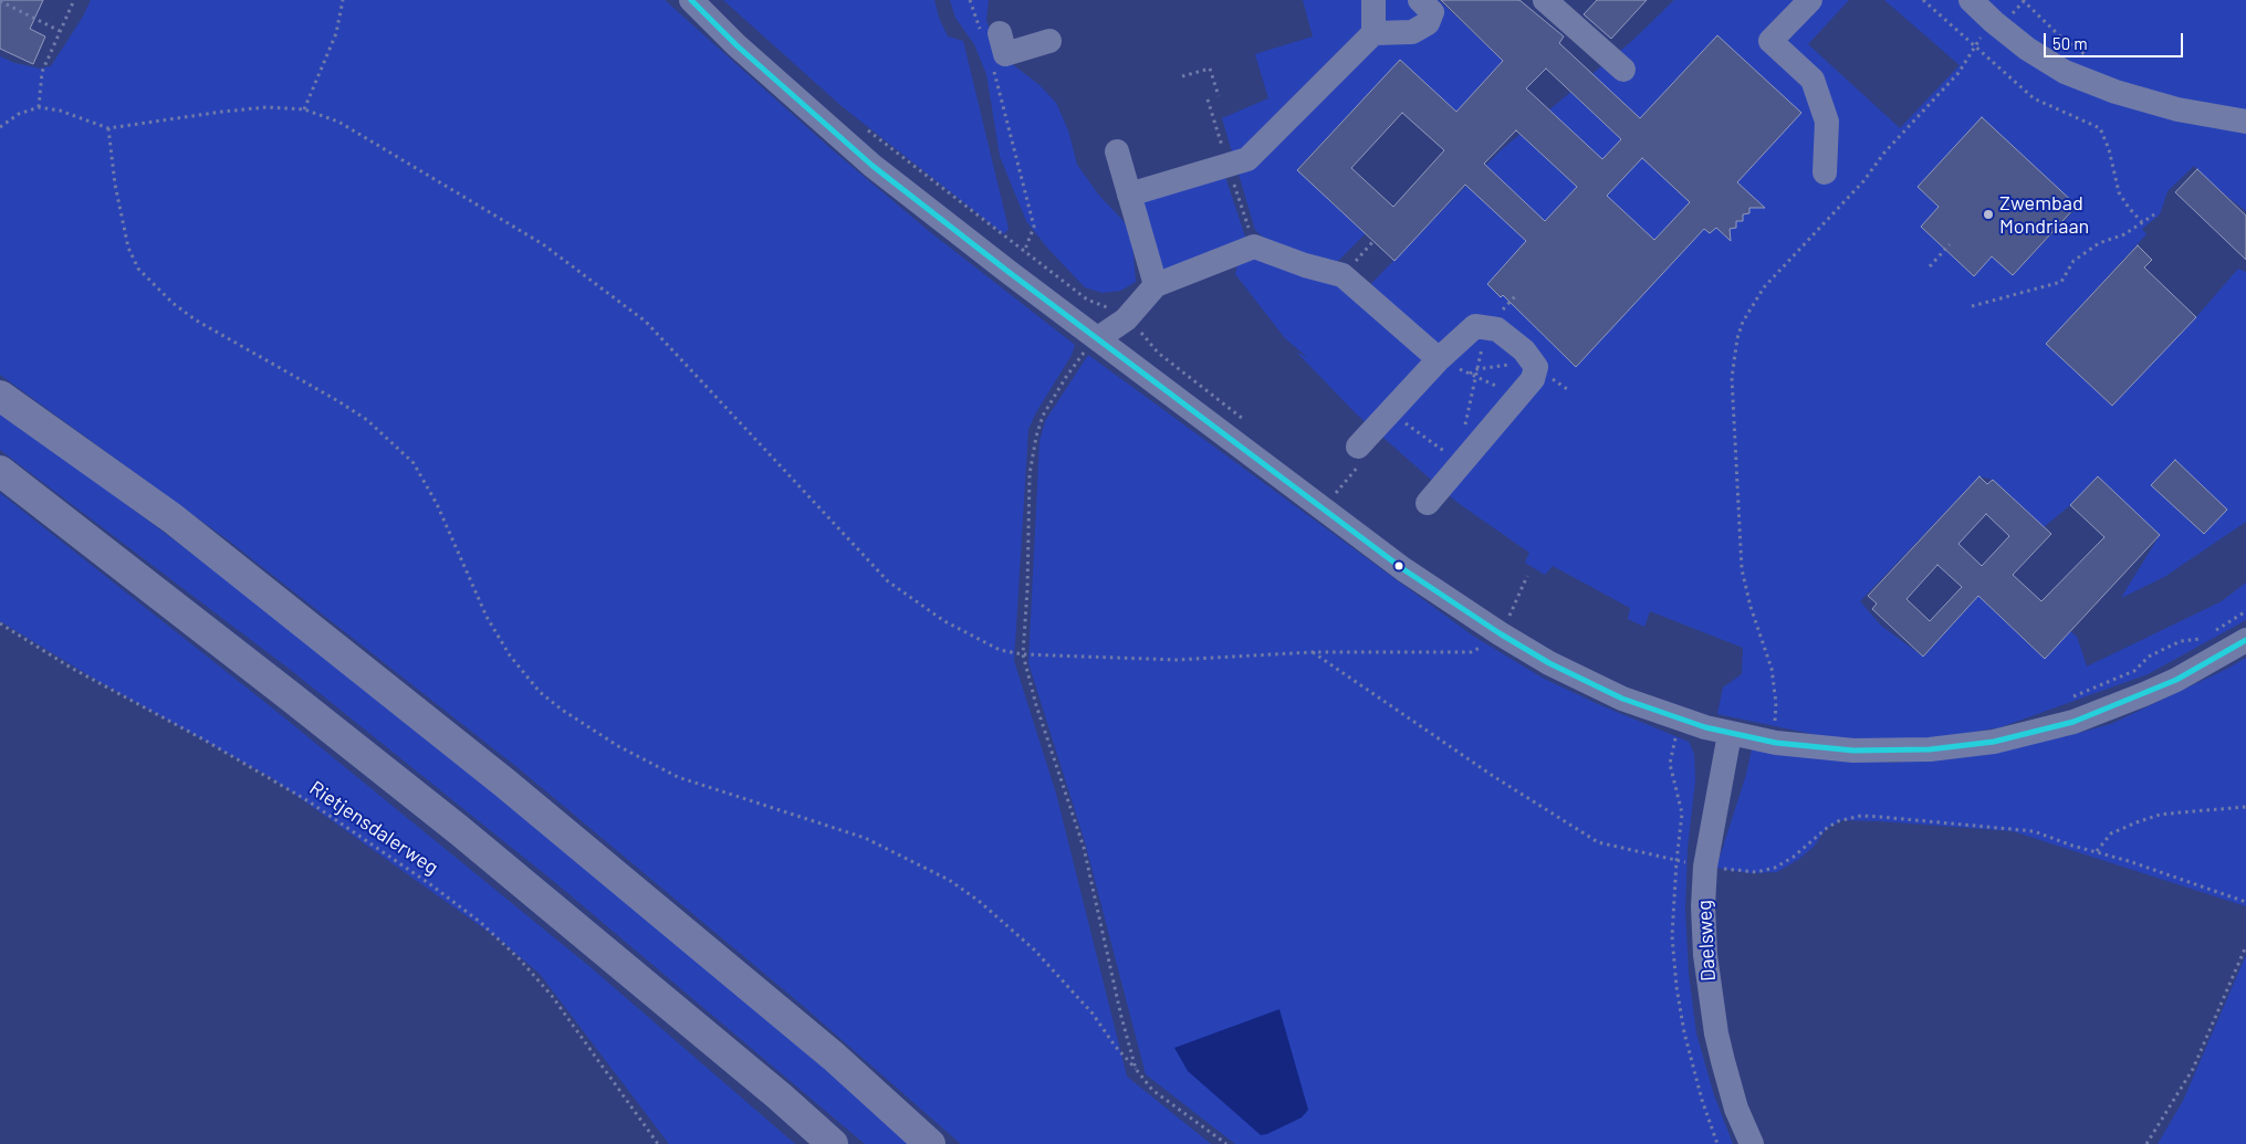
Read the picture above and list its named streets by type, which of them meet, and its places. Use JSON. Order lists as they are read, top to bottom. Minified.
{"streets":{"street":["Daelsweg"],"path":["Rietjensdalerweg"]},"places":["Zwembad Mondriaan"],"scale_bar":"50 m"}
